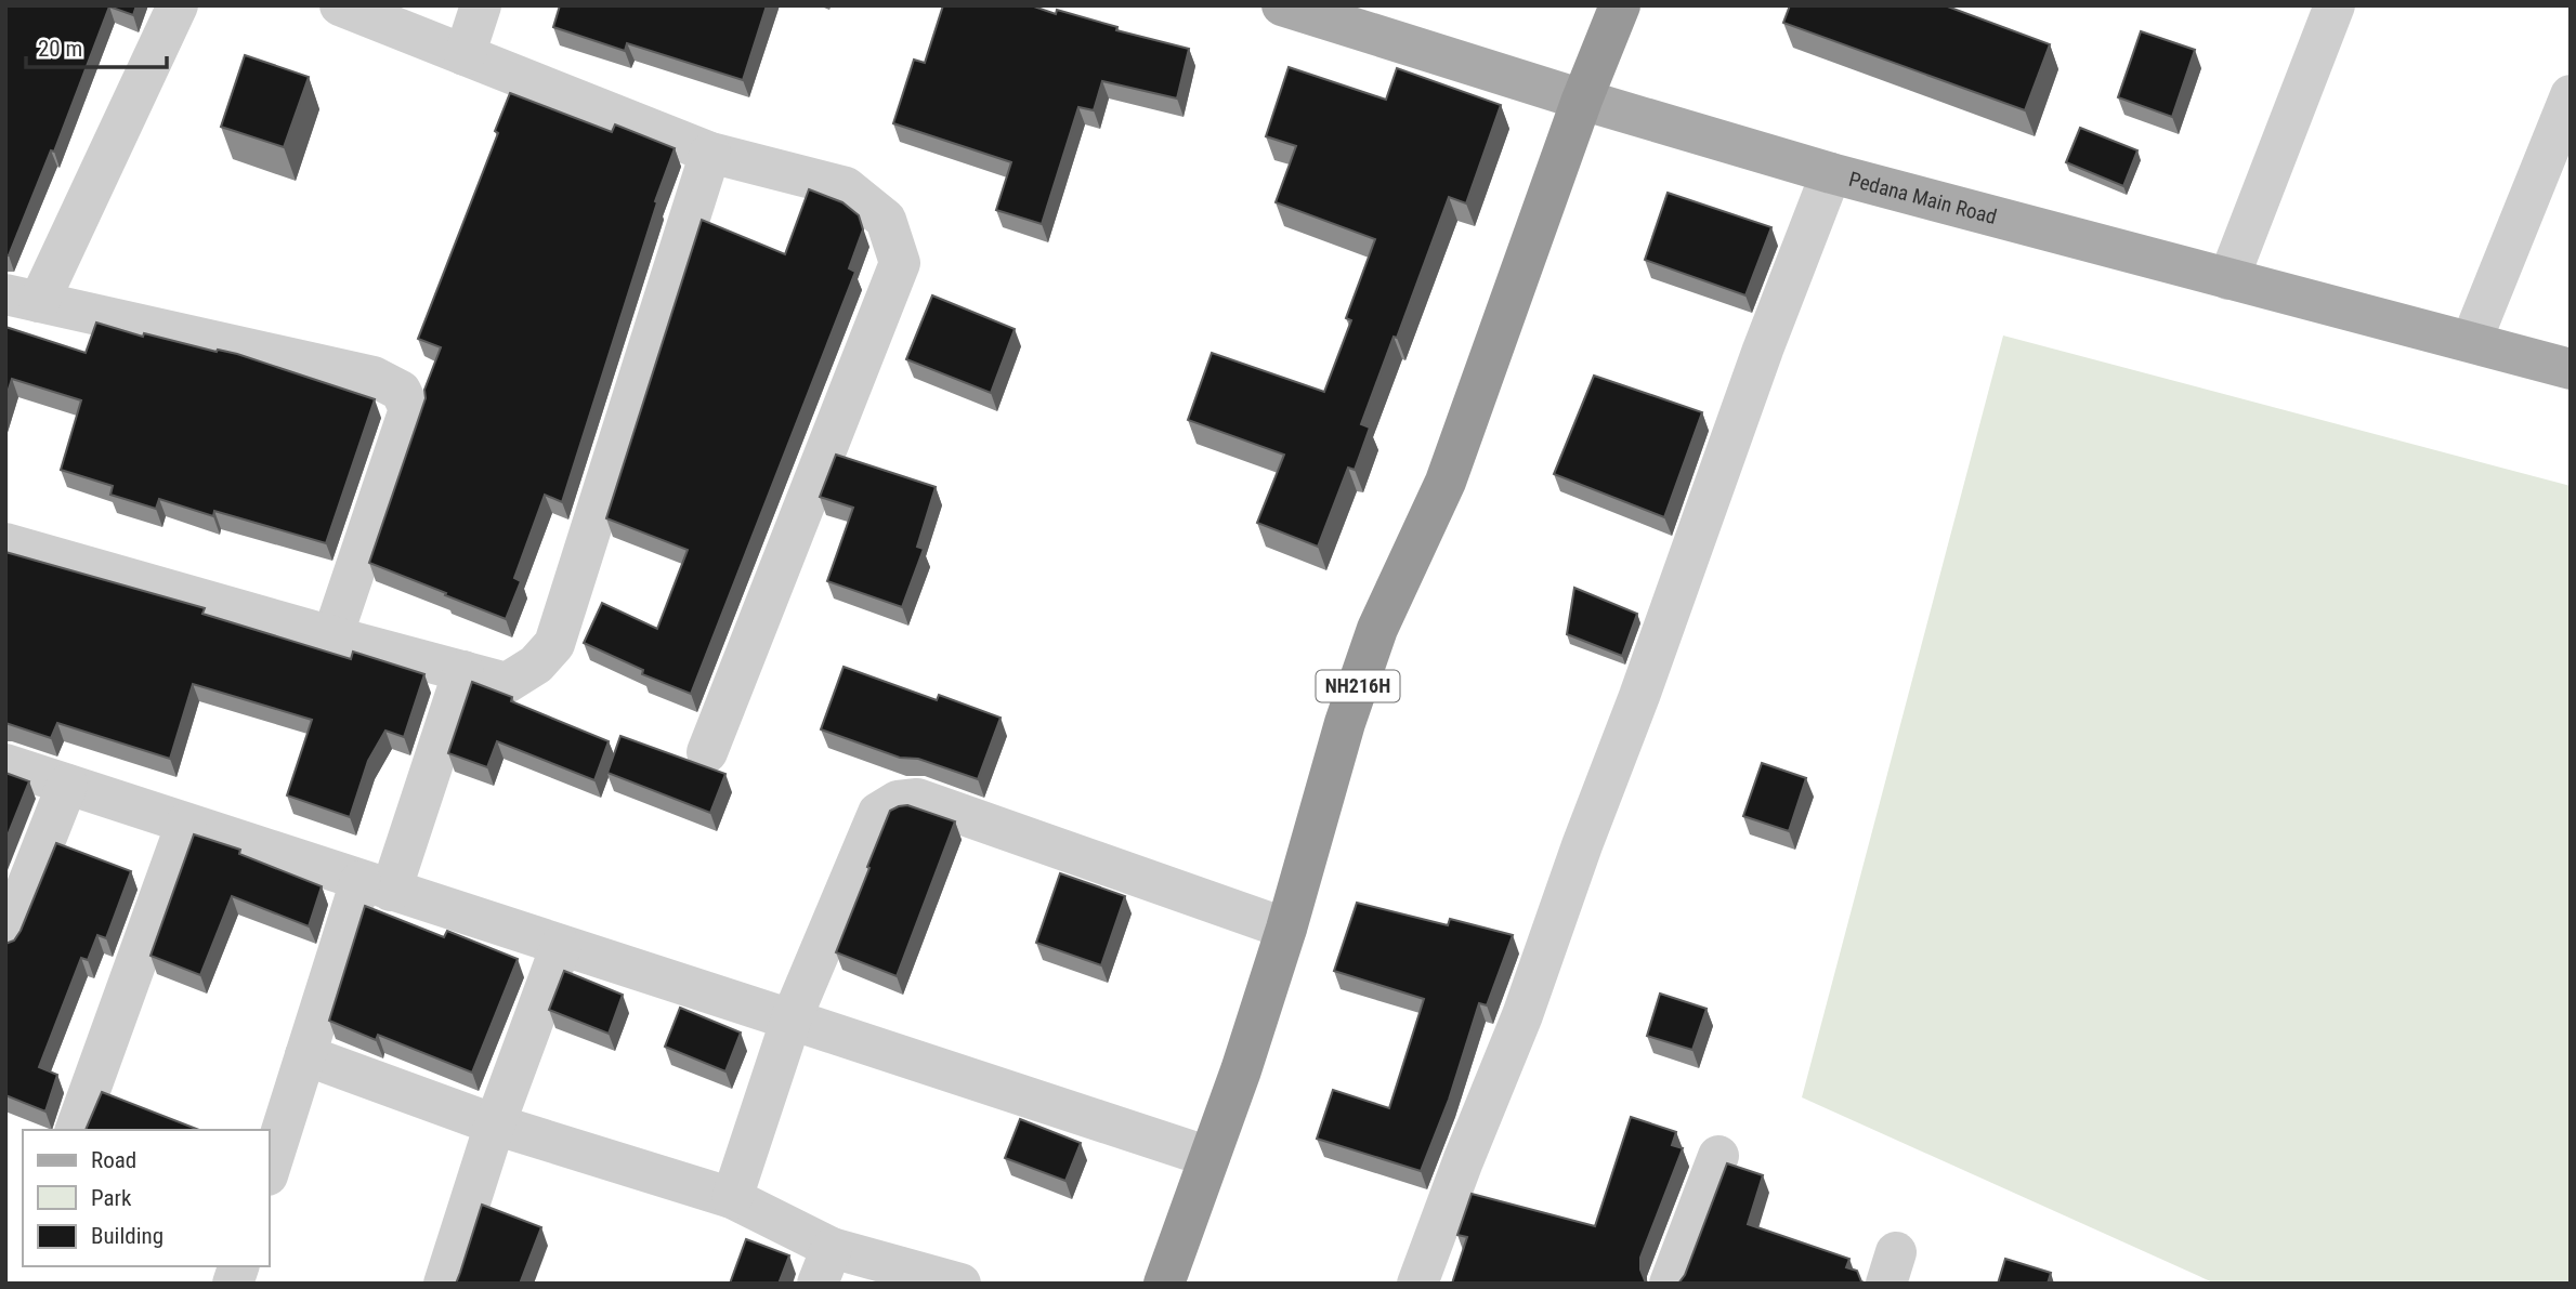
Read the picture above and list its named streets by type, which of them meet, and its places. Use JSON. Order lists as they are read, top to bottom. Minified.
{"streets":{"highway":["NH216H"],"main road":["Pedana Main Road"]},"crossings":[["Pedana Main Road","NH216H"]],"legend":["Road","Park","Building"],"scale_bar":"20 m"}
